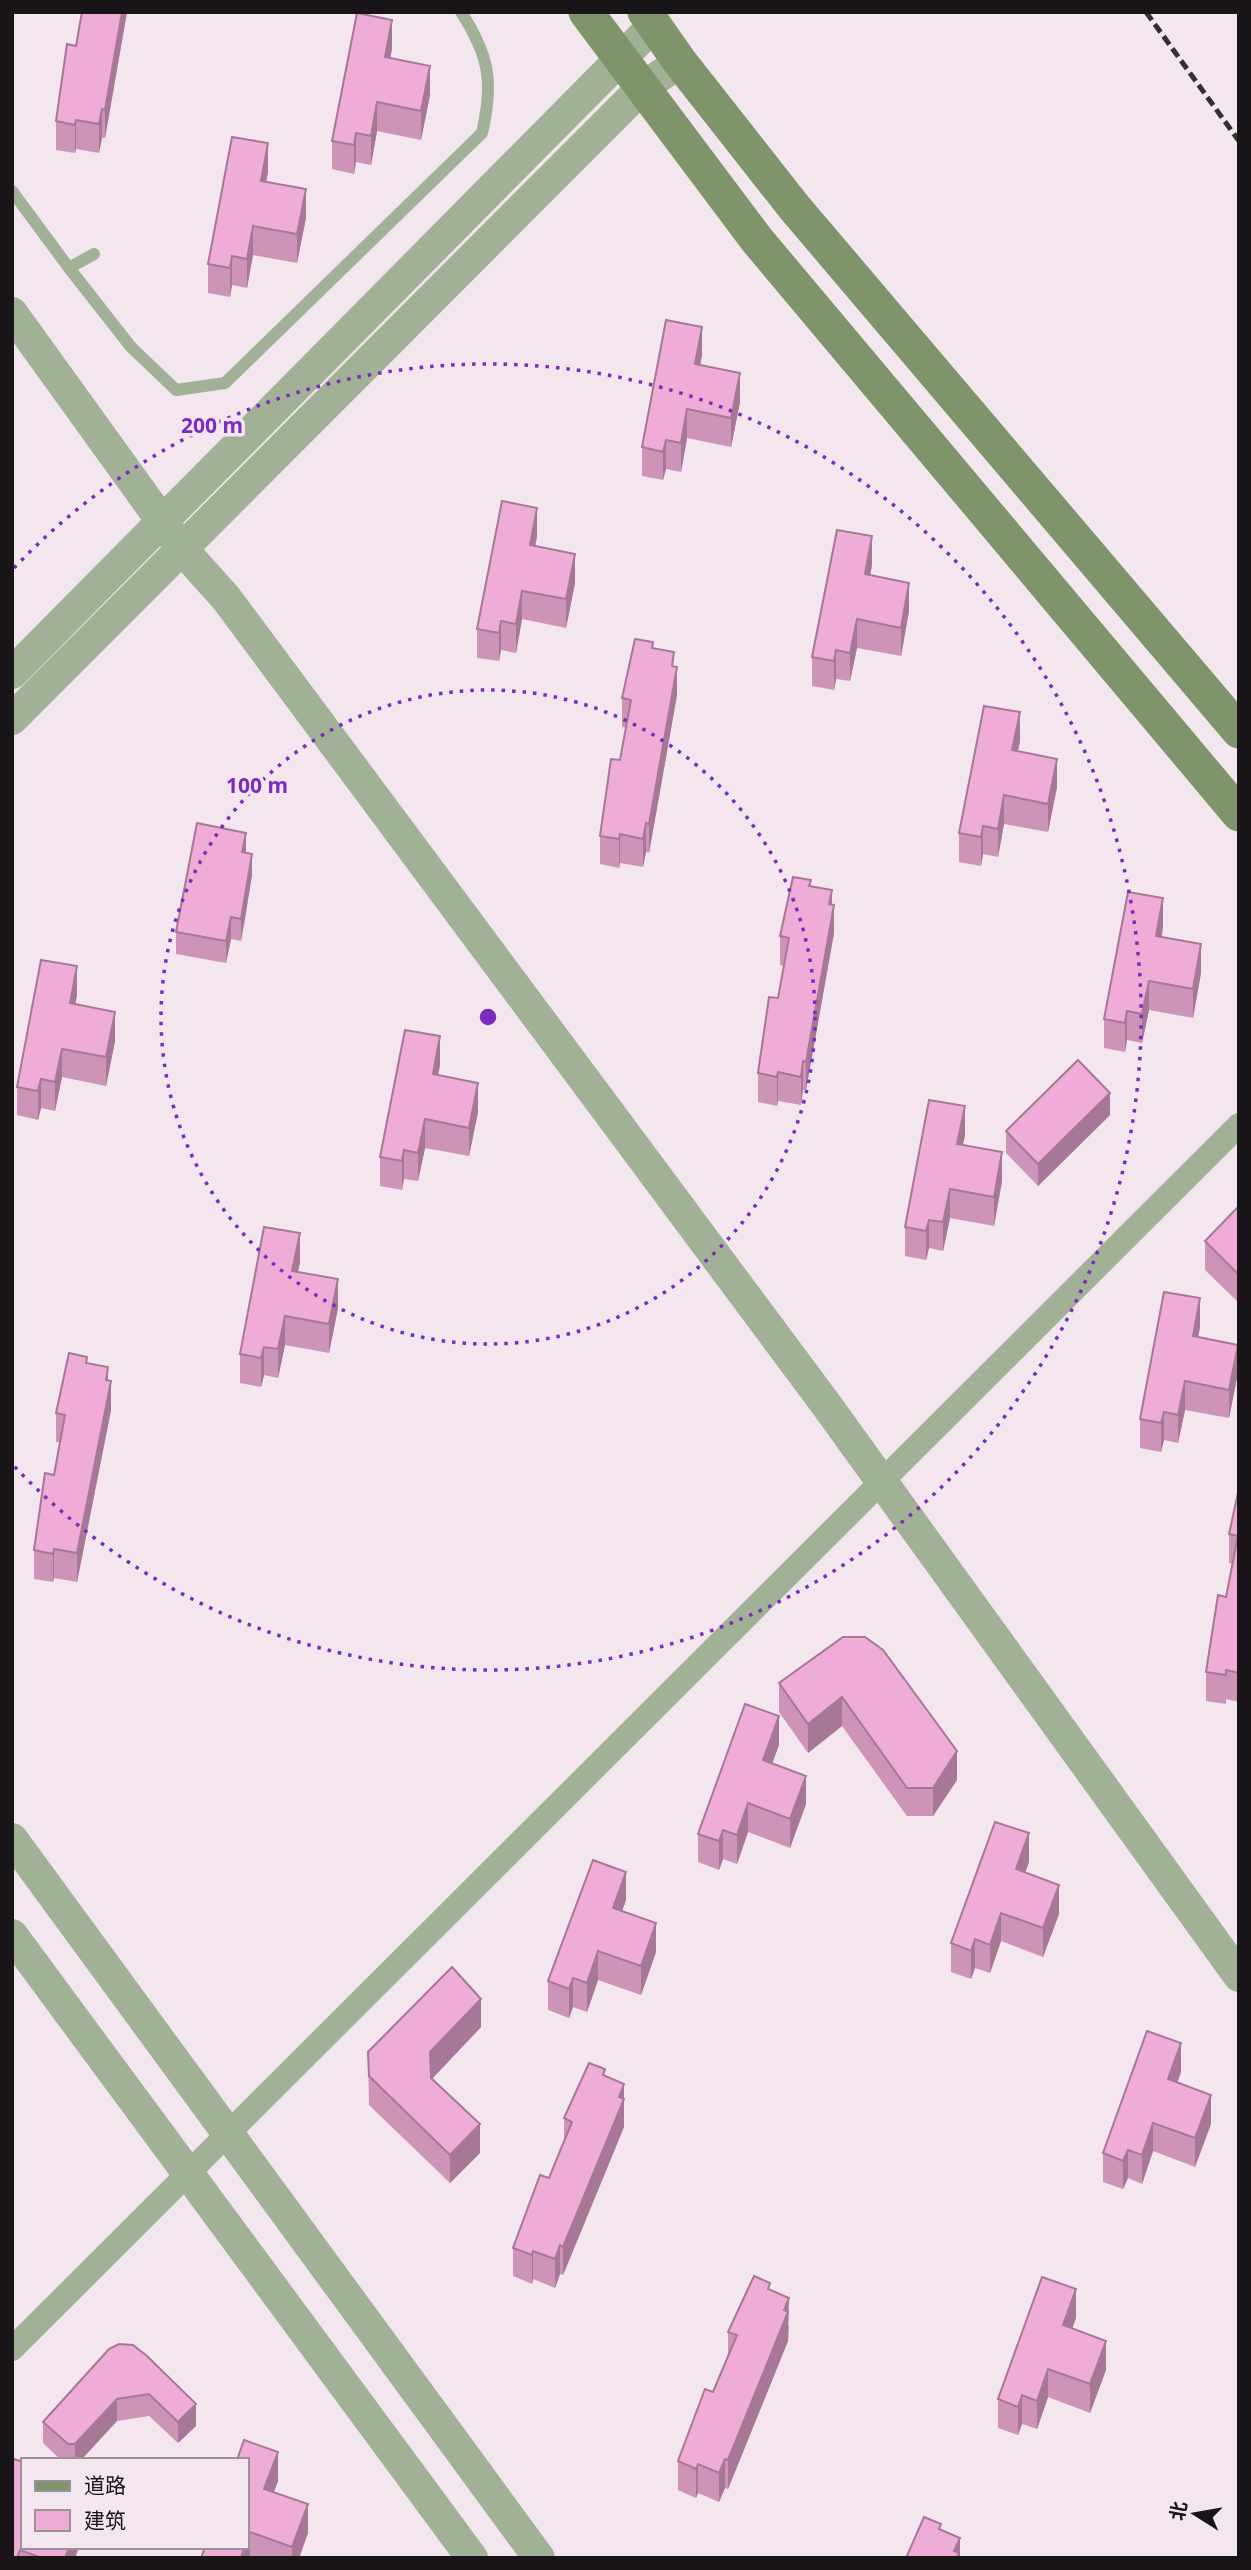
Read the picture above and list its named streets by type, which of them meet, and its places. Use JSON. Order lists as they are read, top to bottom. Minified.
{"legend":["道路","建筑"],"north":"left","rings":["200 m","100 m"]}
